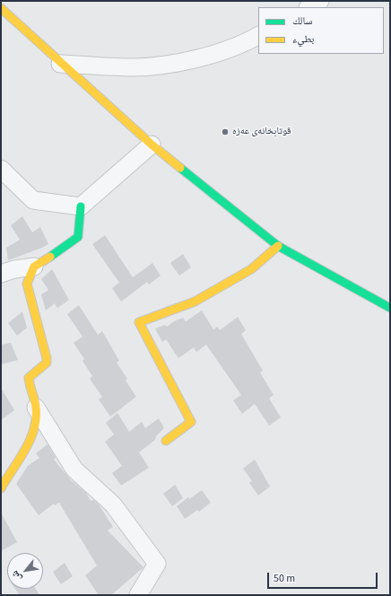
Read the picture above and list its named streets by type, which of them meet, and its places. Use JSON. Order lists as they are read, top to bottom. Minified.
{"places":["قوتابخانەی عەزە"],"legend":["سالك","بطيء"],"scale_bar":"50 m","north":"bottom left"}
